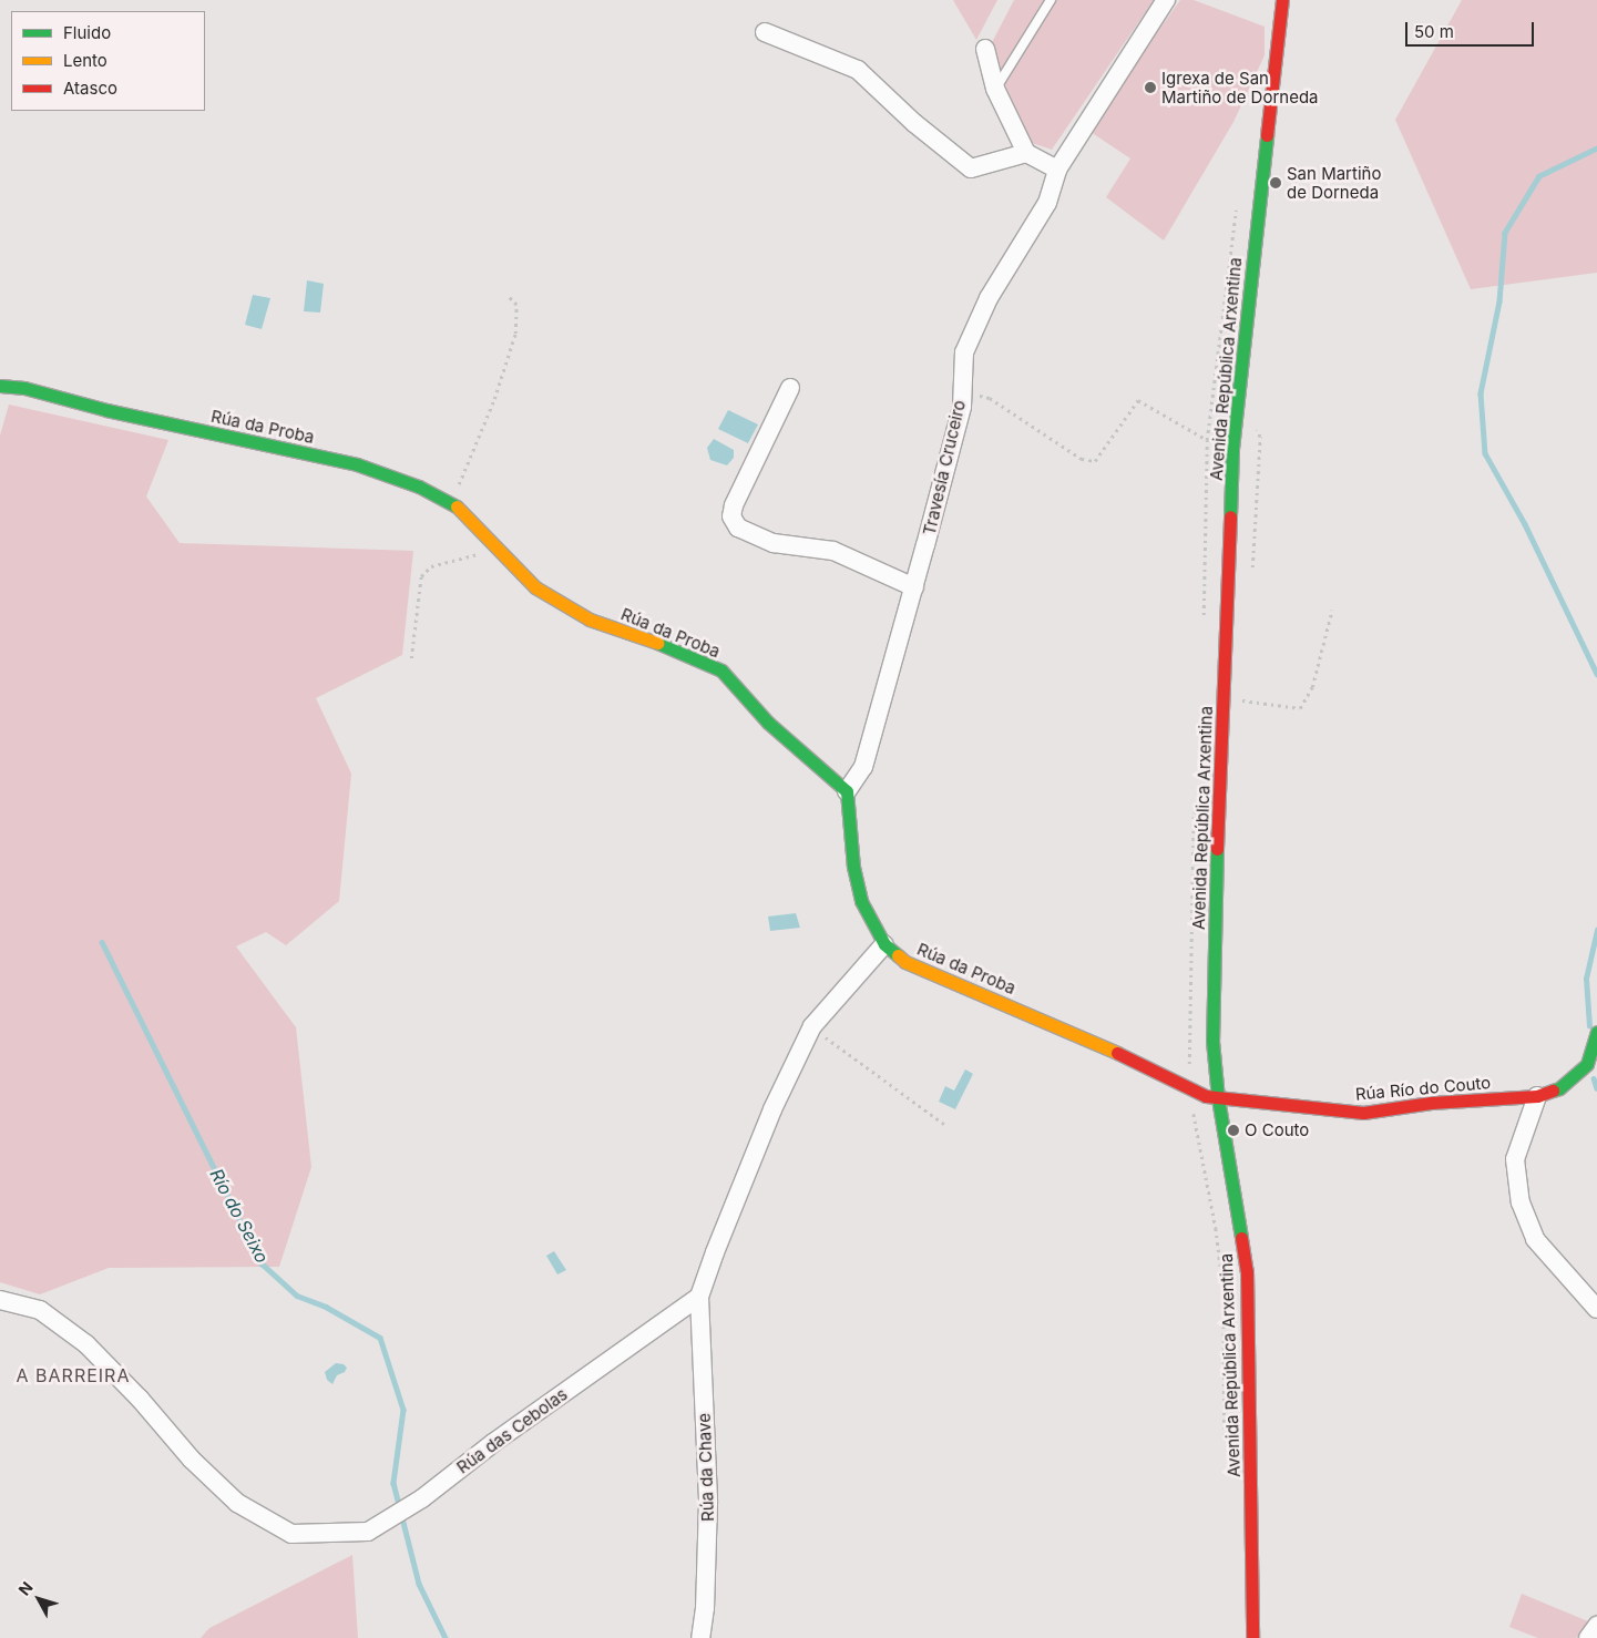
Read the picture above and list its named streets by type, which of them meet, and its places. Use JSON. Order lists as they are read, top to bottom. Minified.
{"streets":{"street":["Avenida República Arxentina","Rúa da Proba","Travesía Cruceiro","Rúa Río do Couto","Rúa das Cebolas","Rúa da Chave"]},"crossings":[["Avenida República Arxentina","Rúa da Proba"],["Avenida República Arxentina","Rúa Río do Couto"],["Rúa da Proba","Travesía Cruceiro"],["Rúa da Proba","Rúa Río do Couto"],["Rúa das Cebolas","Rúa da Chave"]],"districts":["A BARREIRA"],"water":["Río do Seixo"],"places":["Igrexa de San Martiño de Dorneda","San Martiño de Dorneda","O Couto"],"legend":["Fluido","Lento","Atasco"],"scale_bar":"50 m","north":"top left"}
